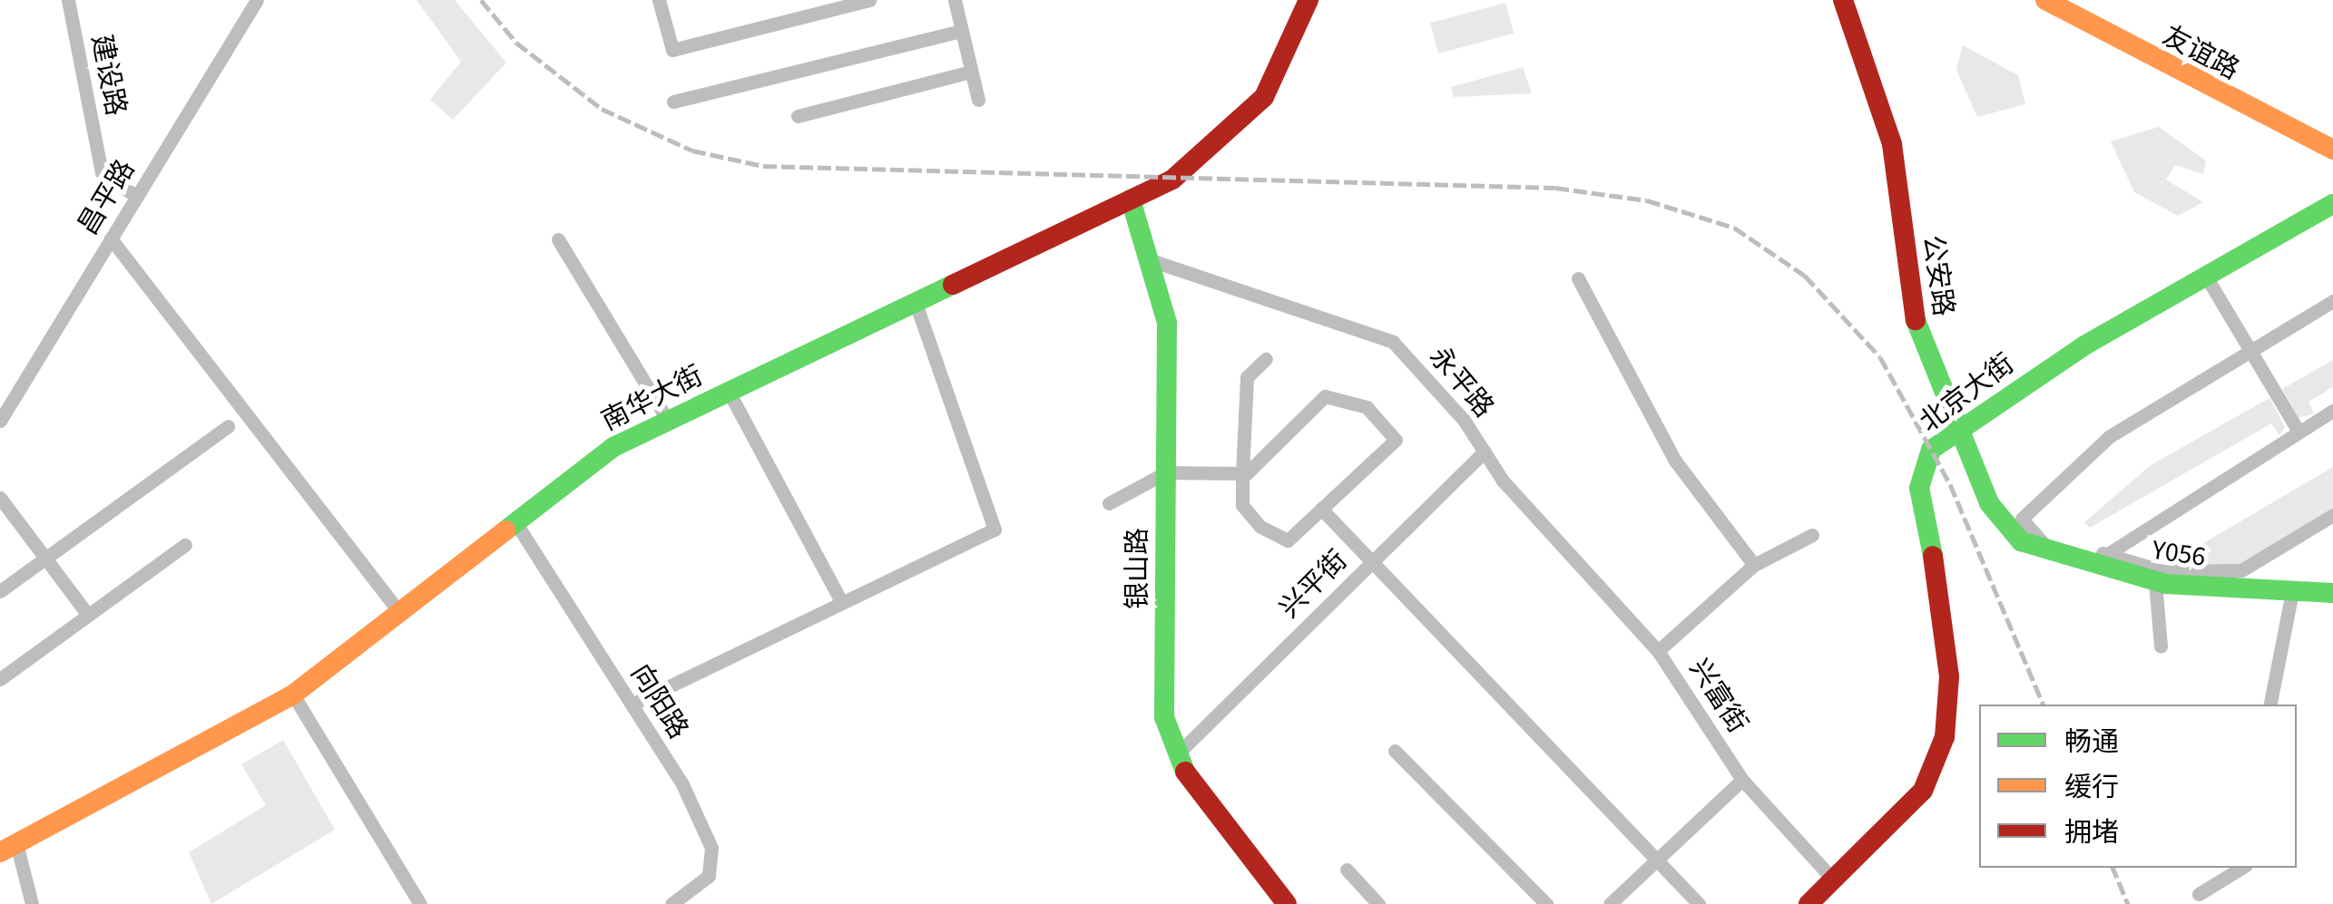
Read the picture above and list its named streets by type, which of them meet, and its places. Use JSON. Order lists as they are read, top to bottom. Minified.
{"streets":{"street":["友谊路","建设路","昌平路","公安路","永平路","北京大街","南华大街","Y056","银山路","兴平街","兴富街","向阳路"]},"crossings":[["建设路","昌平路"],["公安路","北京大街"],["公安路","Y056"],["永平路","银山路"],["永平路","兴平街"],["永平路","兴富街"],["北京大街","兴富街"],["南华大街","银山路"],["南华大街","向阳路"],["银山路","兴平街"]],"legend":["畅通","缓行","拥堵"]}
